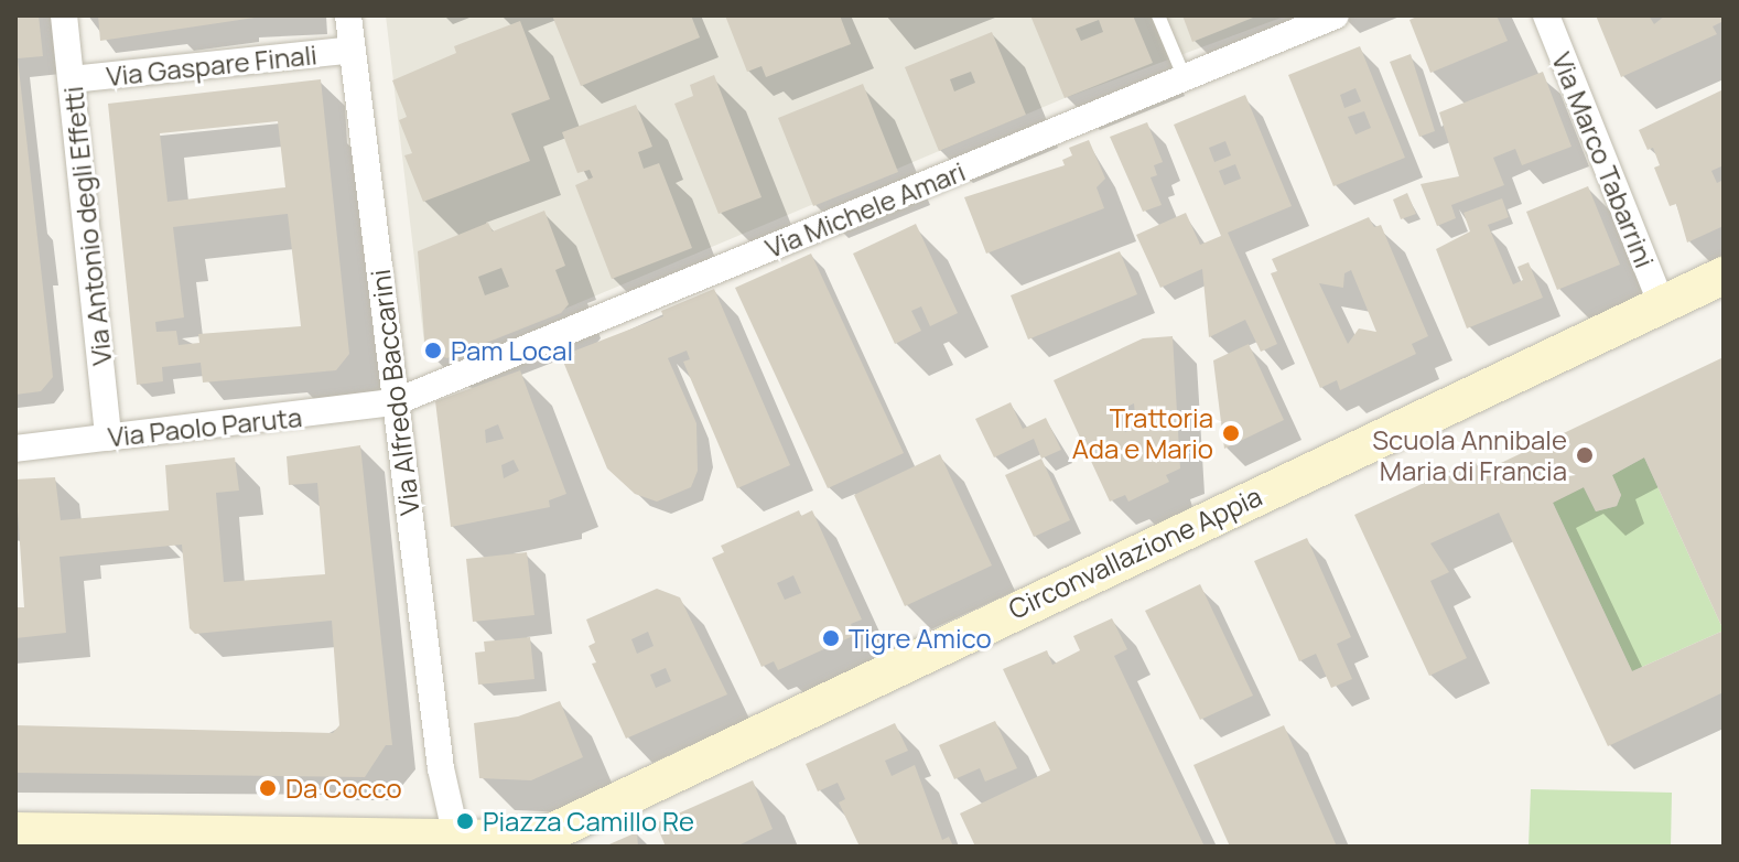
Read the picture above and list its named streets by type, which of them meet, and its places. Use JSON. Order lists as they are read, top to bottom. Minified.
{"streets":{"street":["Via Gaspare Finali","Via Marco Tabarrini","Via Michele Amari","Via Antonio degli Effetti","Via Alfredo Baccarini","Via Paolo Paruta","Circonvallazione Appia"]},"crossings":[["Via Gaspare Finali","Via Antonio degli Effetti"],["Via Gaspare Finali","Via Alfredo Baccarini"],["Via Marco Tabarrini","Circonvallazione Appia"],["Via Michele Amari","Via Alfredo Baccarini"],["Via Michele Amari","Via Paolo Paruta"],["Via Antonio degli Effetti","Via Paolo Paruta"],["Via Alfredo Baccarini","Via Paolo Paruta"],["Via Alfredo Baccarini","Circonvallazione Appia"]],"places":["Pam Local","Trattoria Ada e Mario","Scuola Annibale Maria di Francia","Tigre Amico","Da Cocco","Piazza Camillo Re"]}
